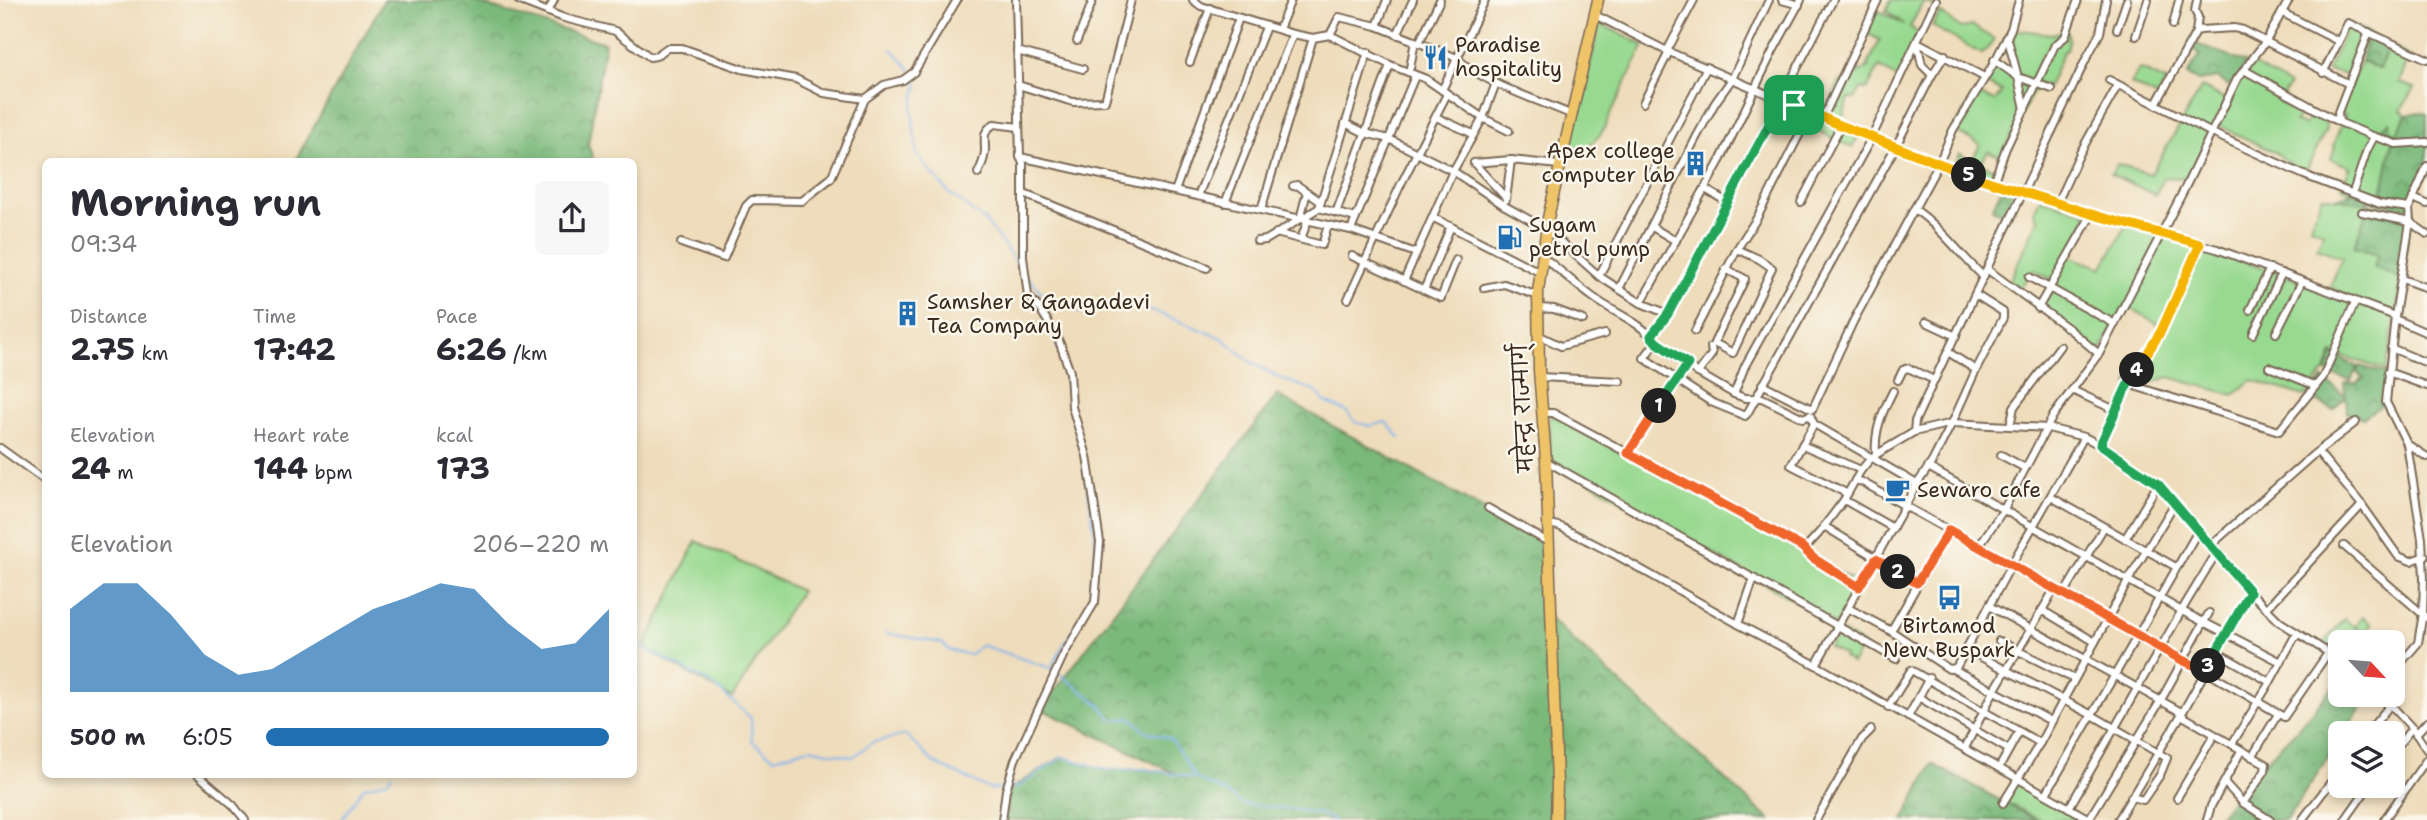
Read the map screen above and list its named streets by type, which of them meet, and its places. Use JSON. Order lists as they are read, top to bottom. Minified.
{"streets":{"highway":["महेन्द्र राज्मार्ग्"]},"places":{"restaurant":["Paradise hospitality"],"building":["Apex college computer lab","Samsher & Gangadevi Tea Company"],"fuel station":["Sugam petrol pump"],"cafe":["Sewaro cafe"],"bus stop":["Birtamod New Buspark"]},"north":"bottom right","page":{"pins":["5","4","1","2","3"],"heading":["Morning run","09:34"],"stats":[["Distance","2.75 km"],["Time","17:42"],["Pace","6:26 /km"],["Elevation","24 m"],["Heart rate","144 bpm"],["kcal","173"]],"chart":["Elevation","206–220 m"],"list":[{"name":"500 m","note":"6:05"}]}}
